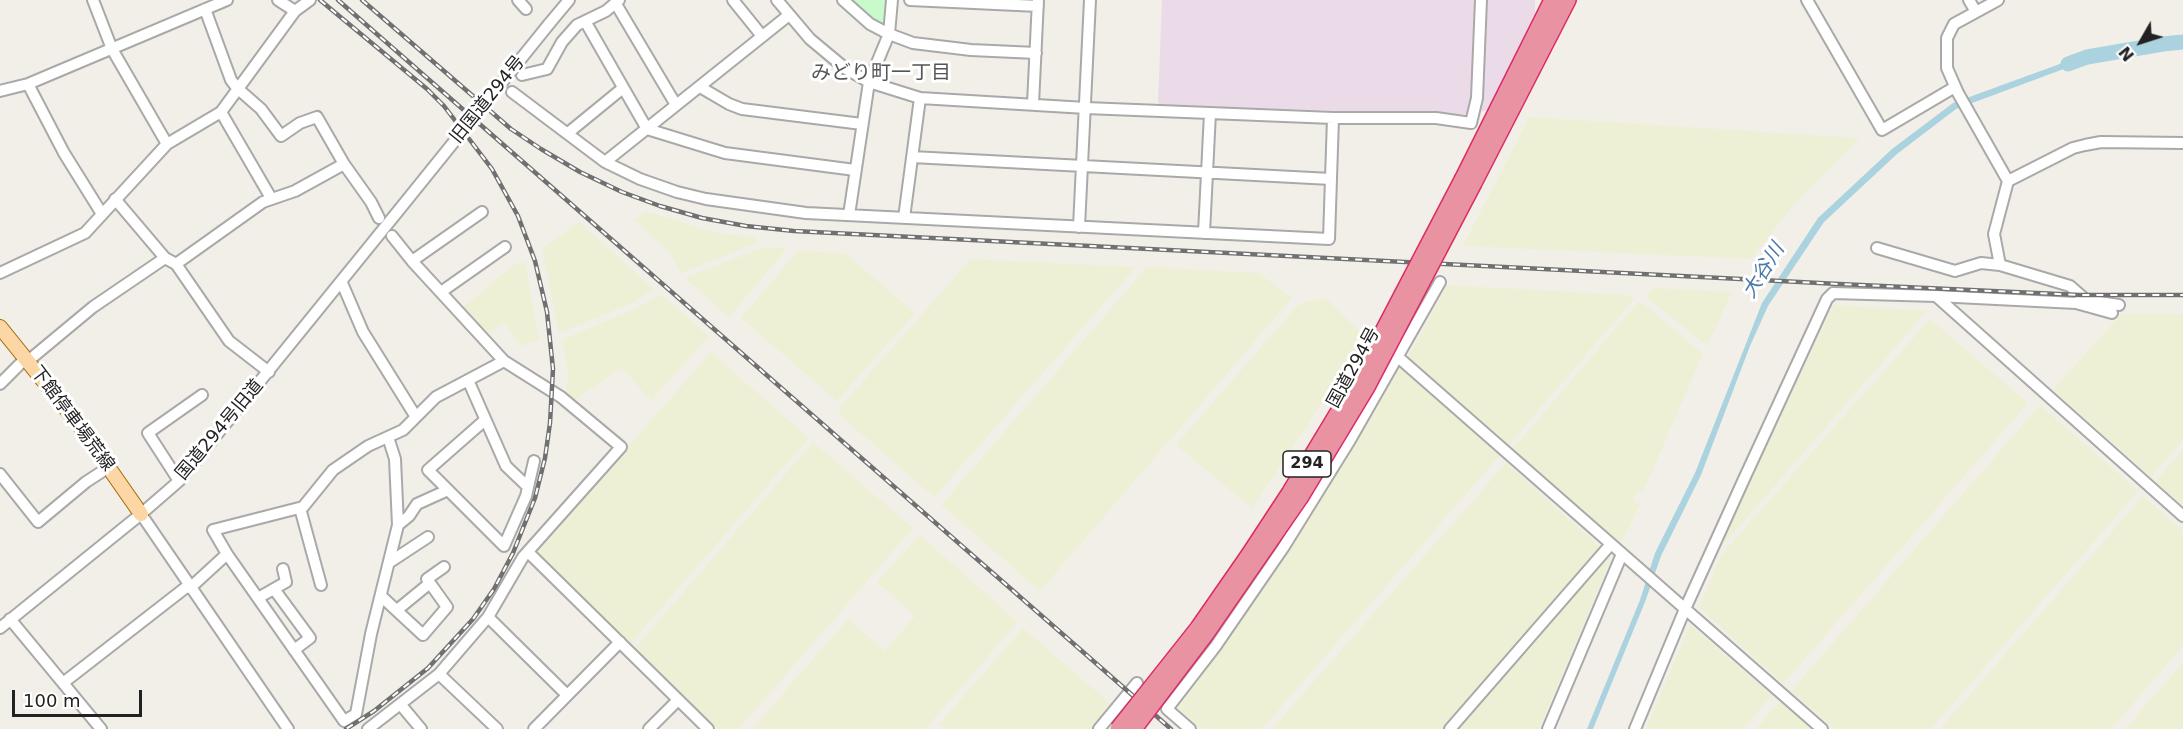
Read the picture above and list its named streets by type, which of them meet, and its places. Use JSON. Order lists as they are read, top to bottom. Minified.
{"streets":{"highway":["国道294号","294"],"main road":["下館停車場荒線"],"street":["旧国道294号","国道294号旧道"]},"crossings":[["旧国道294号","国道294号旧道"],["下館停車場荒線","国道294号旧道"]],"districts":["みどり町一丁目"],"water":["大谷川"],"scale_bar":"100 m","north":"bottom left"}
